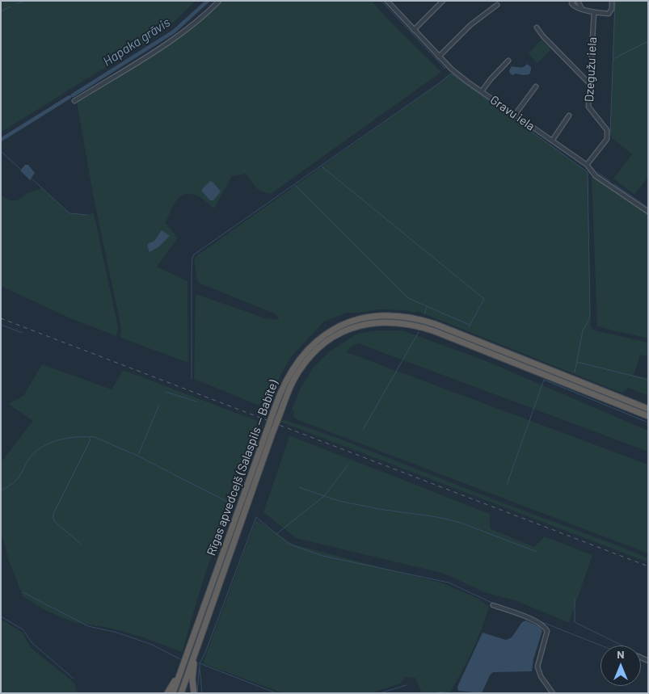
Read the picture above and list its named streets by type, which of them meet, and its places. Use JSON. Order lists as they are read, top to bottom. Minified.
{"streets":{"highway":["Rīgas apvedceļš (Salaspils — Babīte)"],"street":["Dzegužu iela","Gravu iela"]},"crossings":[["Dzegužu iela","Gravu iela"]],"water":["Hapaka grāvis"],"north":"top"}
